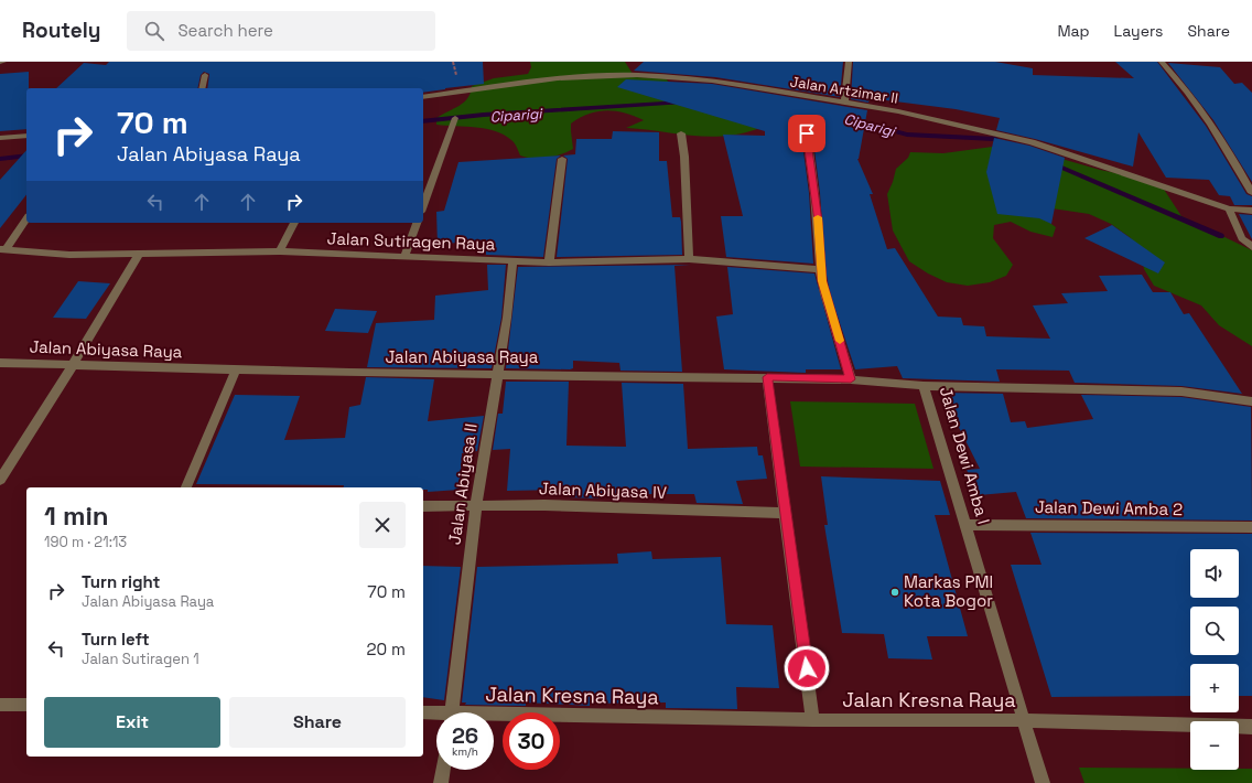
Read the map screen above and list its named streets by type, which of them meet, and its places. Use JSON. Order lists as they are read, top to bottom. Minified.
{"streets":{"street":["Jalan Artzimar II","Jalan Sutiragen Raya","Jalan Abiyasa Raya","Jalan Dewi Amba I","Jalan Abiyasa II","Jalan Abiyasa IV","Jalan Dewi Amba 2","Jalan Kresna Raya"]},"crossings":[["Jalan Sutiragen Raya","Jalan Abiyasa II"],["Jalan Abiyasa Raya","Jalan Dewi Amba I"],["Jalan Abiyasa Raya","Jalan Abiyasa II"],["Jalan Dewi Amba I","Jalan Dewi Amba 2"],["Jalan Dewi Amba I","Jalan Kresna Raya"],["Jalan Abiyasa II","Jalan Abiyasa IV"]],"water":["Ciparigi"],"places":["Markas PMI Kota Bogor"],"page":{"header":"Routely","search":"Search here","nav":["Map","Layers","Share"],"turn":["70 m","Jalan Abiyasa Raya"],"heading":["1 min","190 m · 21:13"],"map_buttons":["+","−"],"list":[{"name":"Turn right","note":"Jalan Abiyasa Raya","value":"70 m"},{"name":"Turn left","note":"Jalan Sutiragen 1","value":"20 m"}],"buttons":["Exit","Share"],"speed":"26 km/h","limit":"30"}}
